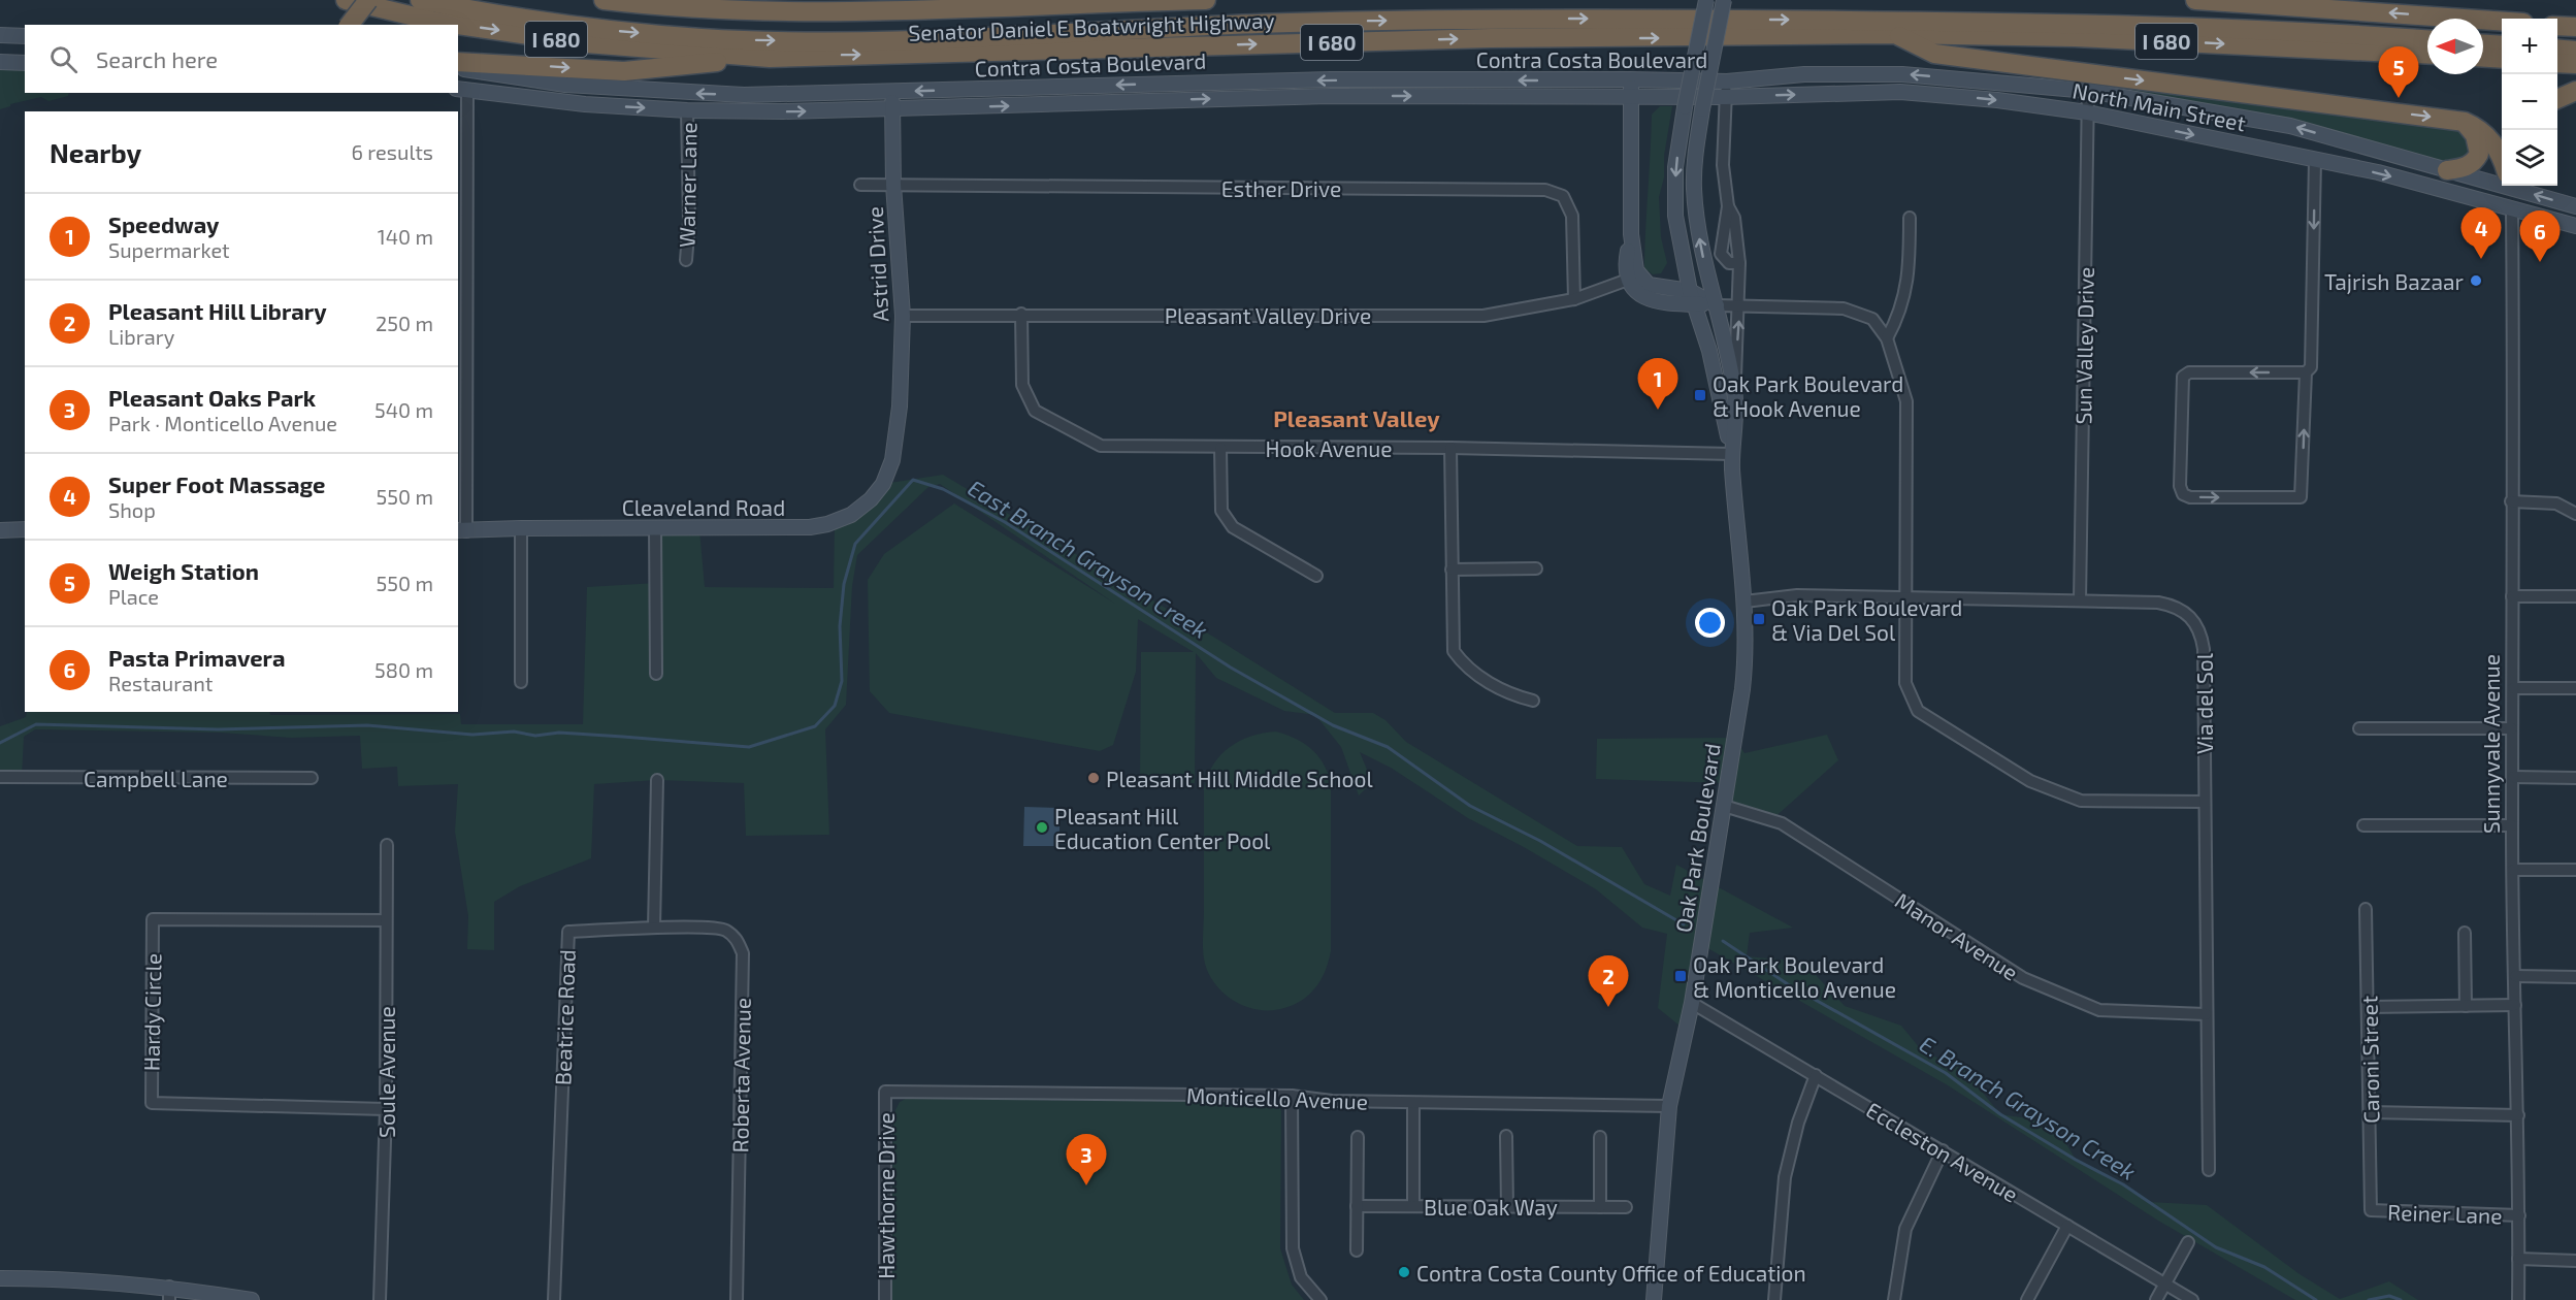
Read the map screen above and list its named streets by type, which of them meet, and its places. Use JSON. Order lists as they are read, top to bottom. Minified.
{"streets":{"highway":["Senator Daniel E Boatwright Highway","I 680"],"main road":["Contra Costa Boulevard","North Main Street","Astrid Drive","Cleaveland Road","Sunnyvale Avenue","Oak Park Boulevard"],"street":["Warner Lane","Esther Drive","Pleasant Valley Drive","Sun Valley Drive","Hook Avenue","Via del Sol","Campbell Lane","Manor Avenue","Hardy Circle","Beatrice Road","Caroni Street","Soule Avenue","Roberta Avenue","Monticello Avenue","Eccleston Avenue","Hawthorne Drive","Blue Oak Way","Reiner Lane"]},"crossings":[["Contra Costa Boulevard","North Main Street"],["Contra Costa Boulevard","Warner Lane"],["Contra Costa Boulevard","Astrid Drive"],["Contra Costa Boulevard","Oak Park Boulevard"],["North Main Street","Sun Valley Drive"],["North Main Street","Sunnyvale Avenue"],["North Main Street","Oak Park Boulevard"],["Esther Drive","Astrid Drive"],["Esther Drive","Pleasant Valley Drive"],["Astrid Drive","Pleasant Valley Drive"],["Astrid Drive","Cleaveland Road"],["Pleasant Valley Drive","Hook Avenue"],["Sun Valley Drive","Via del Sol"],["Hook Avenue","Oak Park Boulevard"],["Via del Sol","Oak Park Boulevard"],["Via del Sol","Manor Avenue"],["Sunnyvale Avenue","Reiner Lane"],["Oak Park Boulevard","Manor Avenue"],["Oak Park Boulevard","Monticello Avenue"],["Oak Park Boulevard","Eccleston Avenue"],["Hardy Circle","Soule Avenue"],["Beatrice Road","Roberta Avenue"],["Caroni Street","Reiner Lane"],["Monticello Avenue","Hawthorne Drive"]],"districts":["Pleasant Valley"],"water":["East Branch Grayson Creek","E. Branch Grayson Creek"],"places":{"other":["Tajrish Bazaar","Pleasant Hill Middle School","Pleasant Hill Education Center Pool","Contra Costa County Office of Education"],"transit":["Oak Park Boulevard & Hook Avenue","Oak Park Boulevard & Via Del Sol","Oak Park Boulevard & Monticello Avenue"]},"north":"left","page":{"map_buttons":["+","−"],"search":"Search here","pins":["5","4","6","1","2","3"],"heading":["Nearby","6 results"],"list":[{"mark":"1","name":"Speedway","note":"Supermarket","value":"140 m"},{"mark":"2","name":"Pleasant Hill Library","note":"Library","value":"250 m"},{"mark":"3","name":"Pleasant Oaks Park","note":"Park · Monticello Avenue","value":"540 m"},{"mark":"4","name":"Super Foot Massage","note":"Shop","value":"550 m"},{"mark":"5","name":"Weigh Station","note":"Place","value":"550 m"},{"mark":"6","name":"Pasta Primavera","note":"Restaurant","value":"580 m"}]}}
